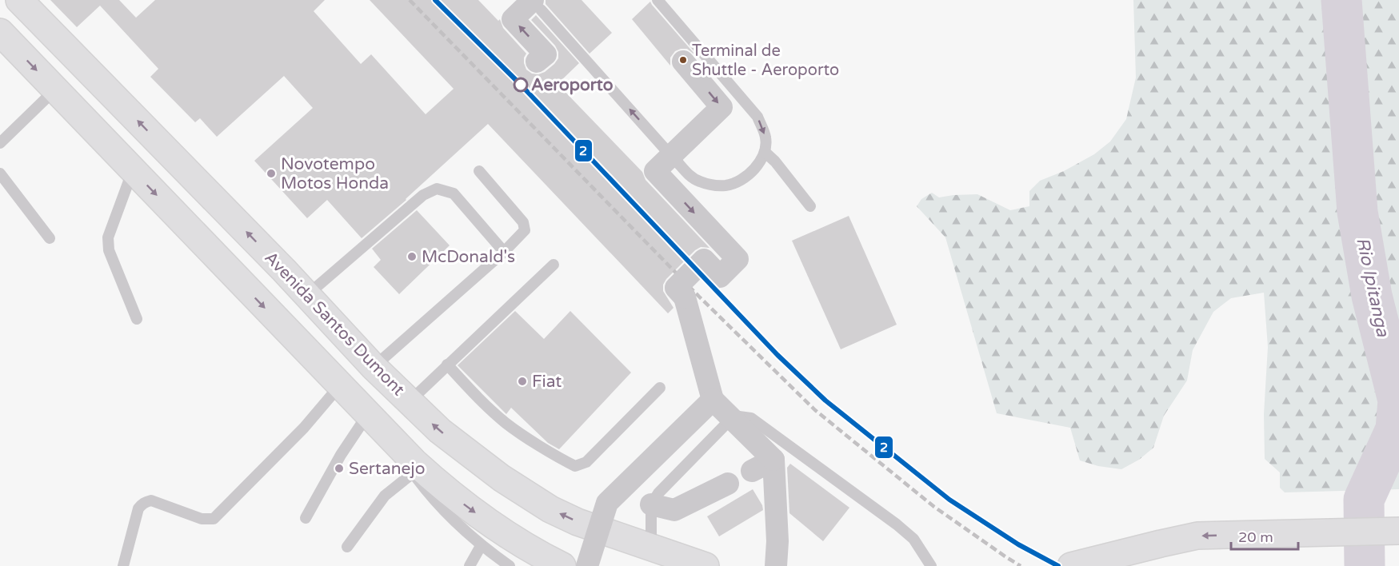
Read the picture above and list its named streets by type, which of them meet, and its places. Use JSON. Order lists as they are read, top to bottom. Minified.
{"streets":{"highway":["Avenida Santos Dumont"]},"water":["Rio Ipitanga"],"places":["Terminal de Shuttle - Aeroporto","Aeroporto","Novotempo Motos Honda","McDonald's","Fiat","Sertanejo"],"lines":["transit line 2"],"scale_bar":"20 m"}
